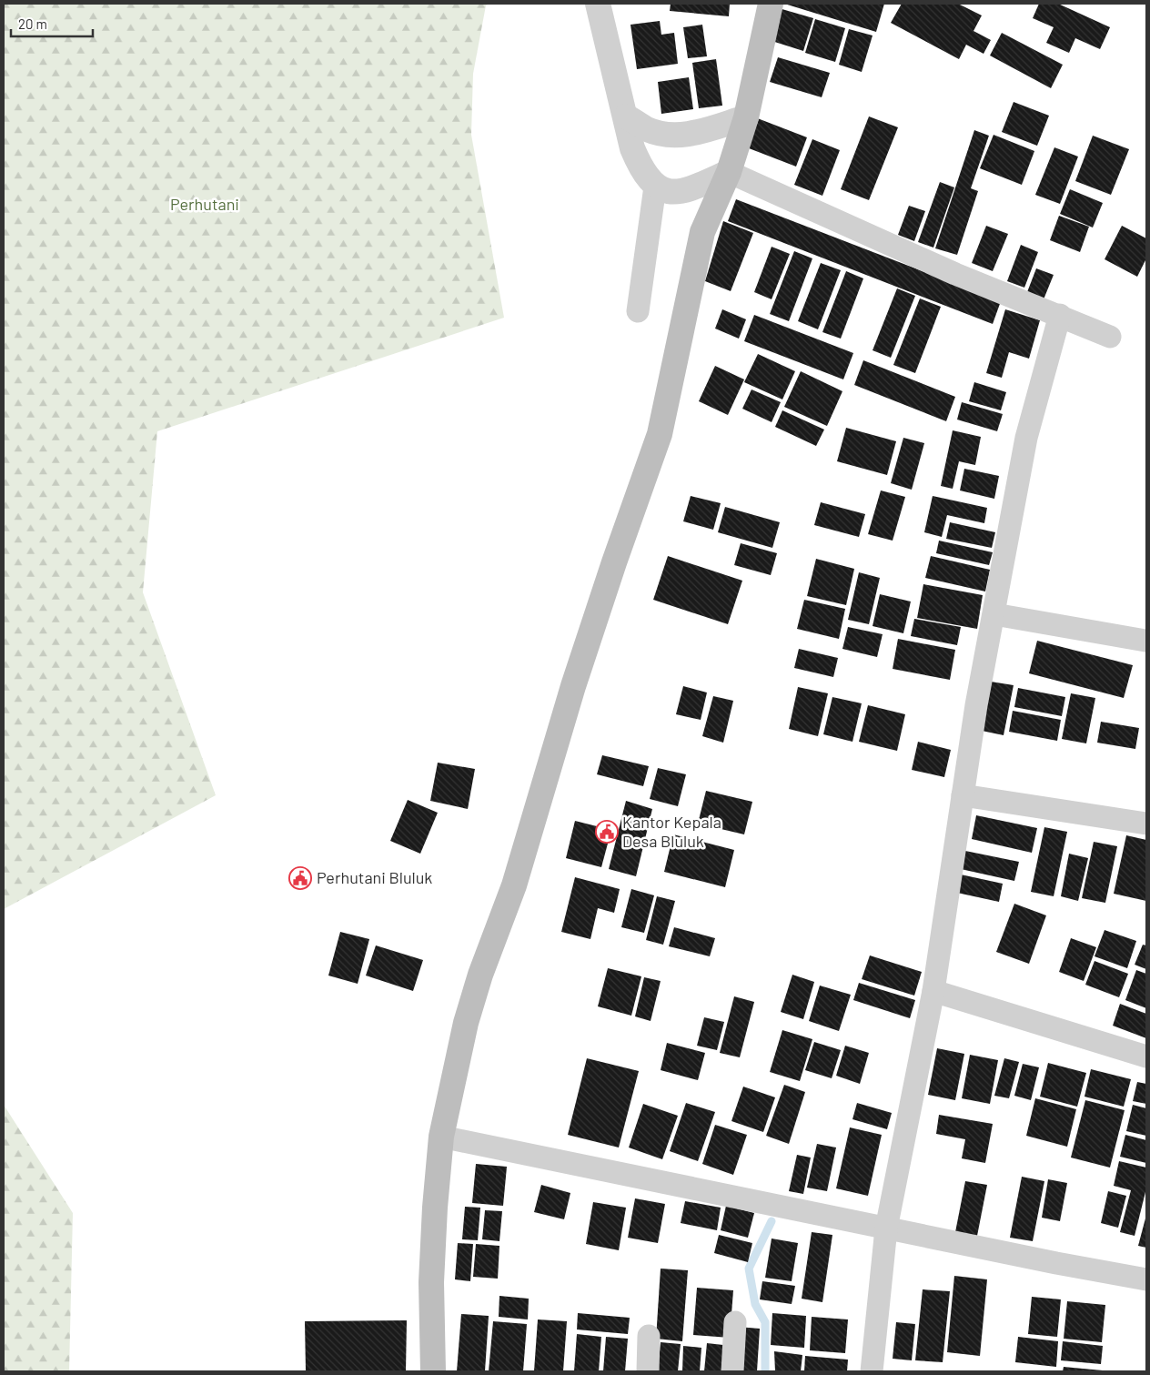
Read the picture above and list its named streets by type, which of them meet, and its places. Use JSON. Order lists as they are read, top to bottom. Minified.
{"parks":["Perhutani"],"places":{"public building":["Kantor Kepala Desa Bluluk","Perhutani Bluluk"]},"scale_bar":"20 m"}
